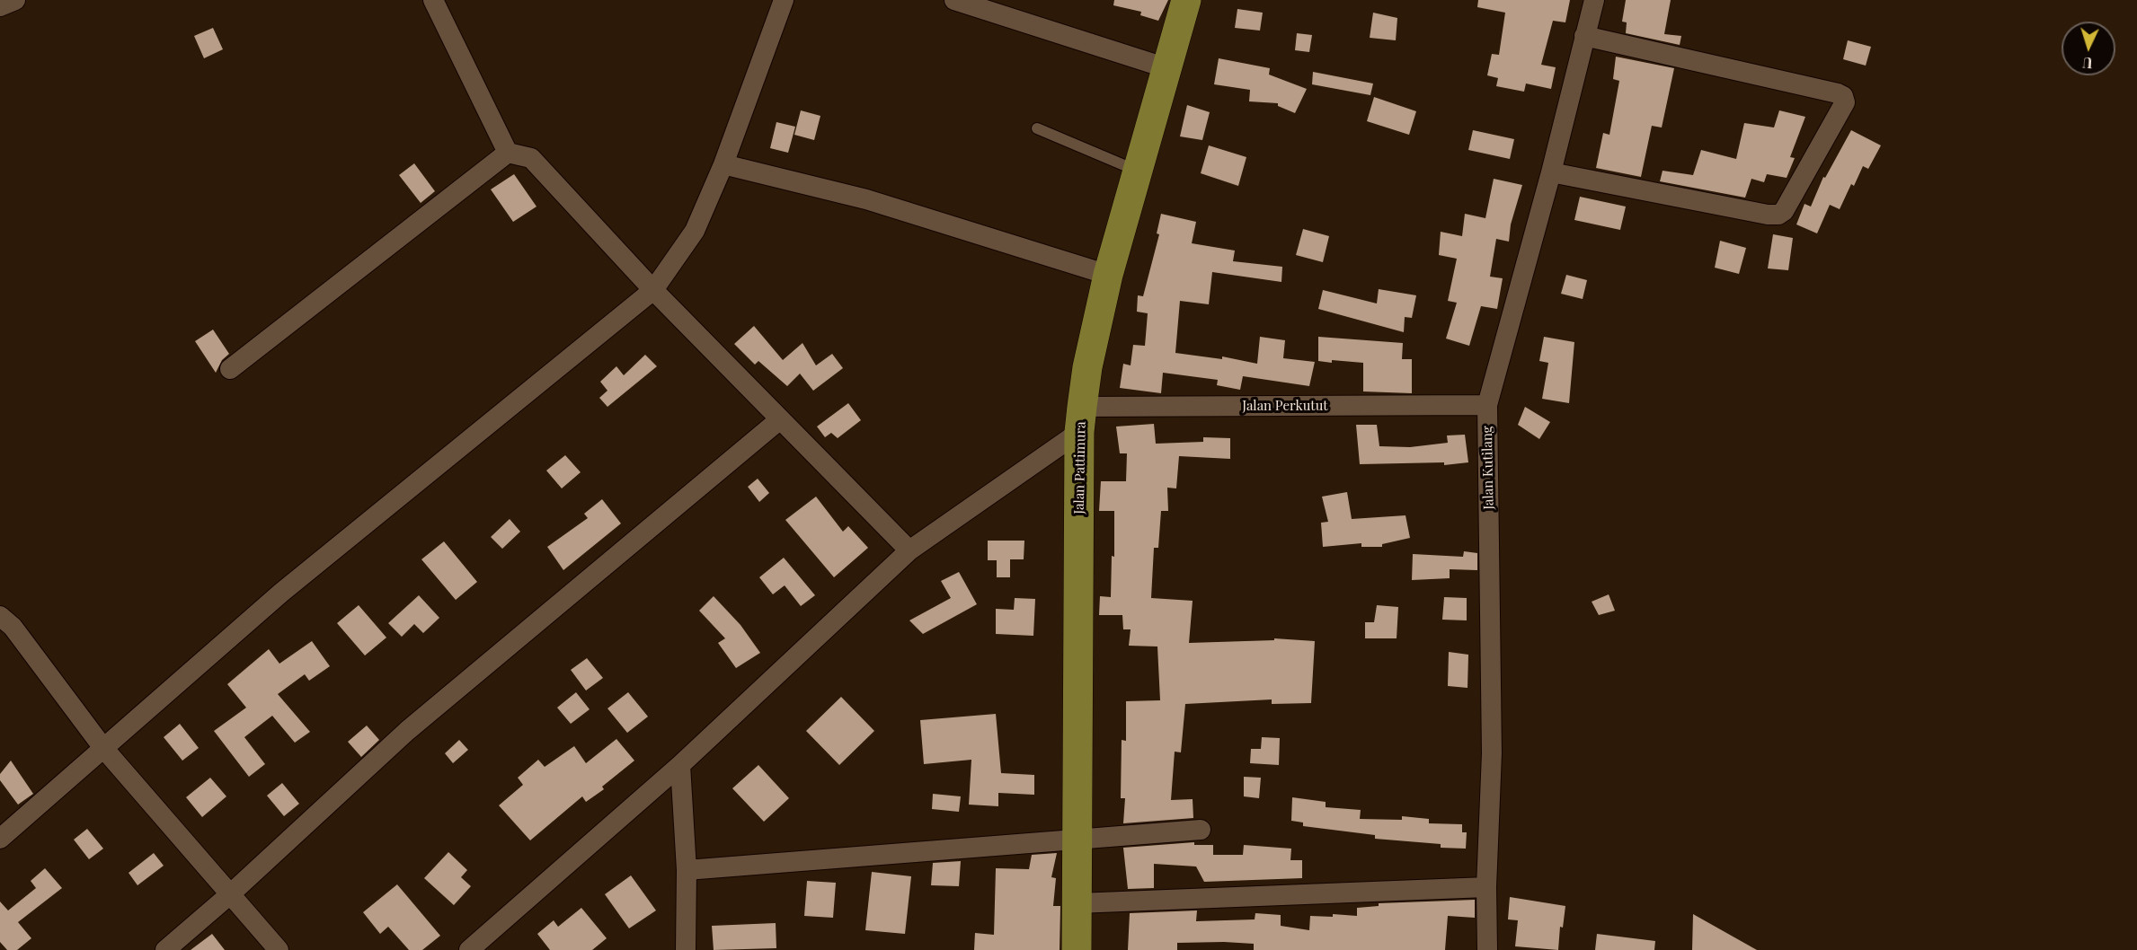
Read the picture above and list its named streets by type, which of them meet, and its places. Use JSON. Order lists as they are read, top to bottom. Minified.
{"streets":{"main road":["Jalan Pattimura"],"street":["Jalan Perkutut","Jalan Kutilang"]},"crossings":[["Jalan Perkutut","Jalan Pattimura"],["Jalan Perkutut","Jalan Kutilang"]],"north":"bottom"}
